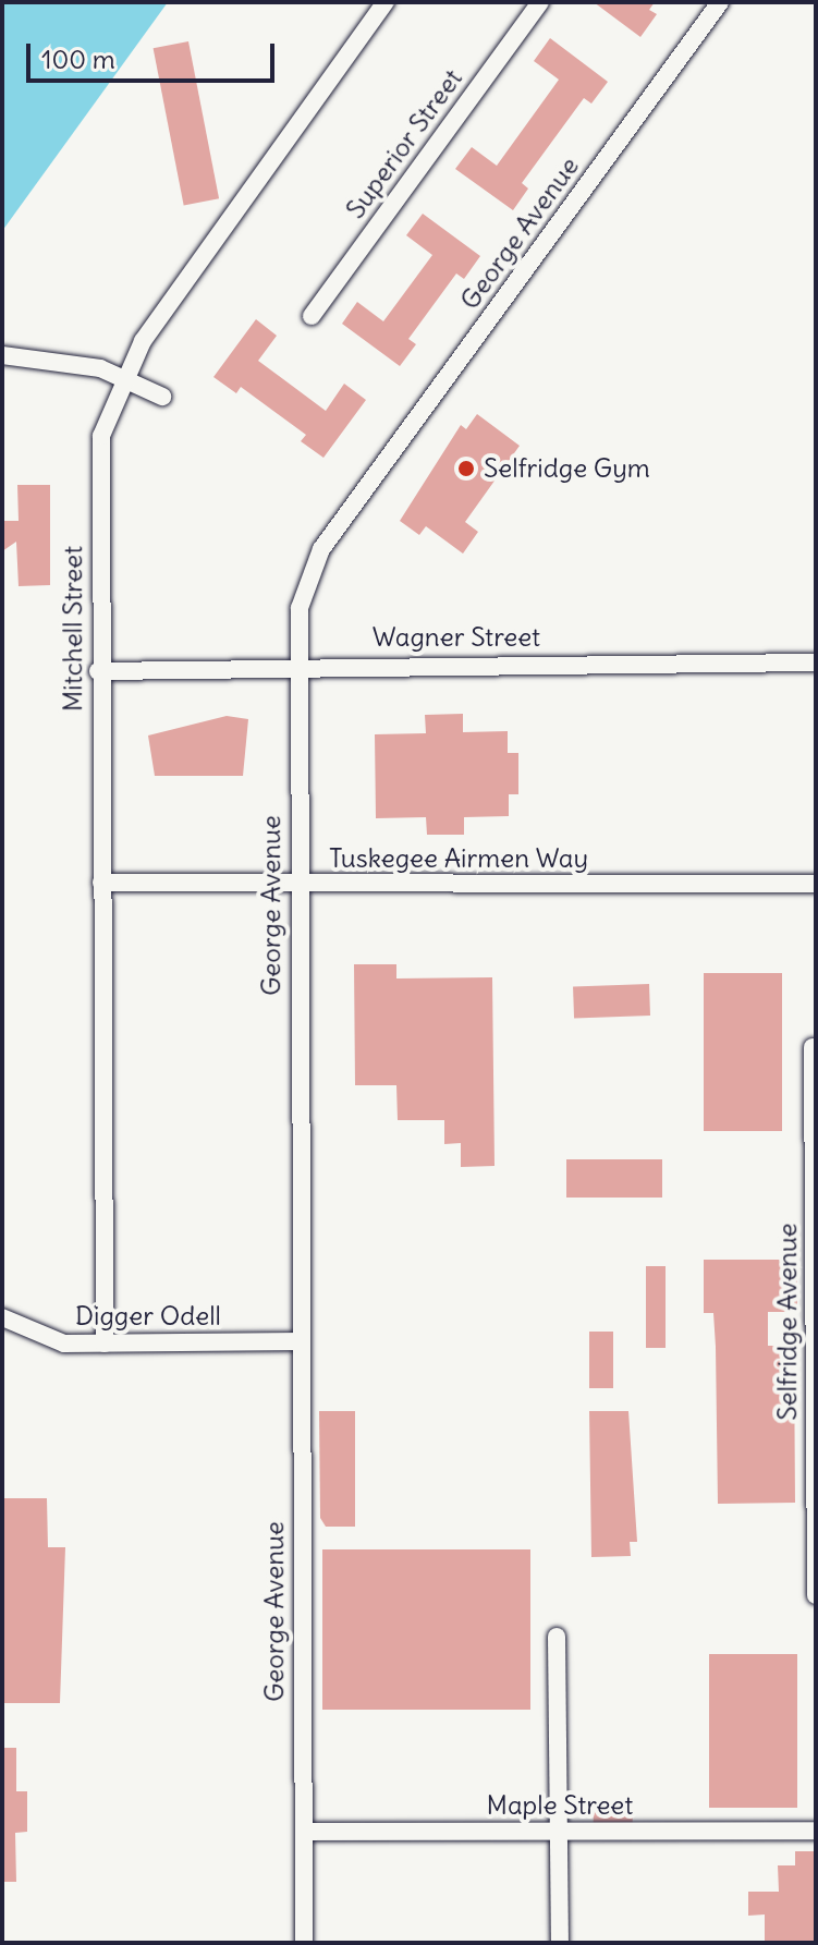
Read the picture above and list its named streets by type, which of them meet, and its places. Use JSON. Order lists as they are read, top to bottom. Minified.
{"streets":{"street":["Superior Street","George Avenue","Mitchell Street","Wagner Street","Tuskegee Airmen Way","Digger Odell","Selfridge Avenue","Maple Street"]},"crossings":[["George Avenue","Wagner Street"],["George Avenue","Tuskegee Airmen Way"],["George Avenue","Digger Odell"],["George Avenue","Maple Street"],["Mitchell Street","Wagner Street"],["Mitchell Street","Tuskegee Airmen Way"],["Mitchell Street","Digger Odell"]],"places":["Selfridge Gym"],"scale_bar":"100 m"}
